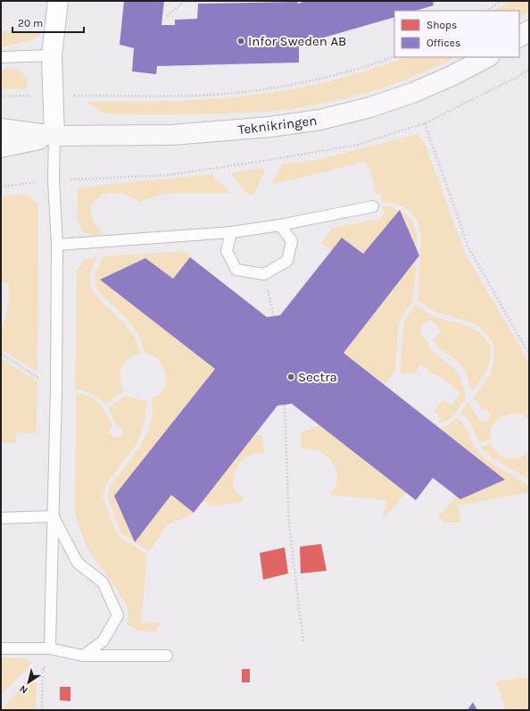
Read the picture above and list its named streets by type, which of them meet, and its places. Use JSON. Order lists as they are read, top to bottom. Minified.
{"streets":{"street":["Teknikringen"]},"places":["Infor Sweden AB","Sectra"],"legend":["Shops","Offices"],"scale_bar":"20 m","north":"bottom left"}
